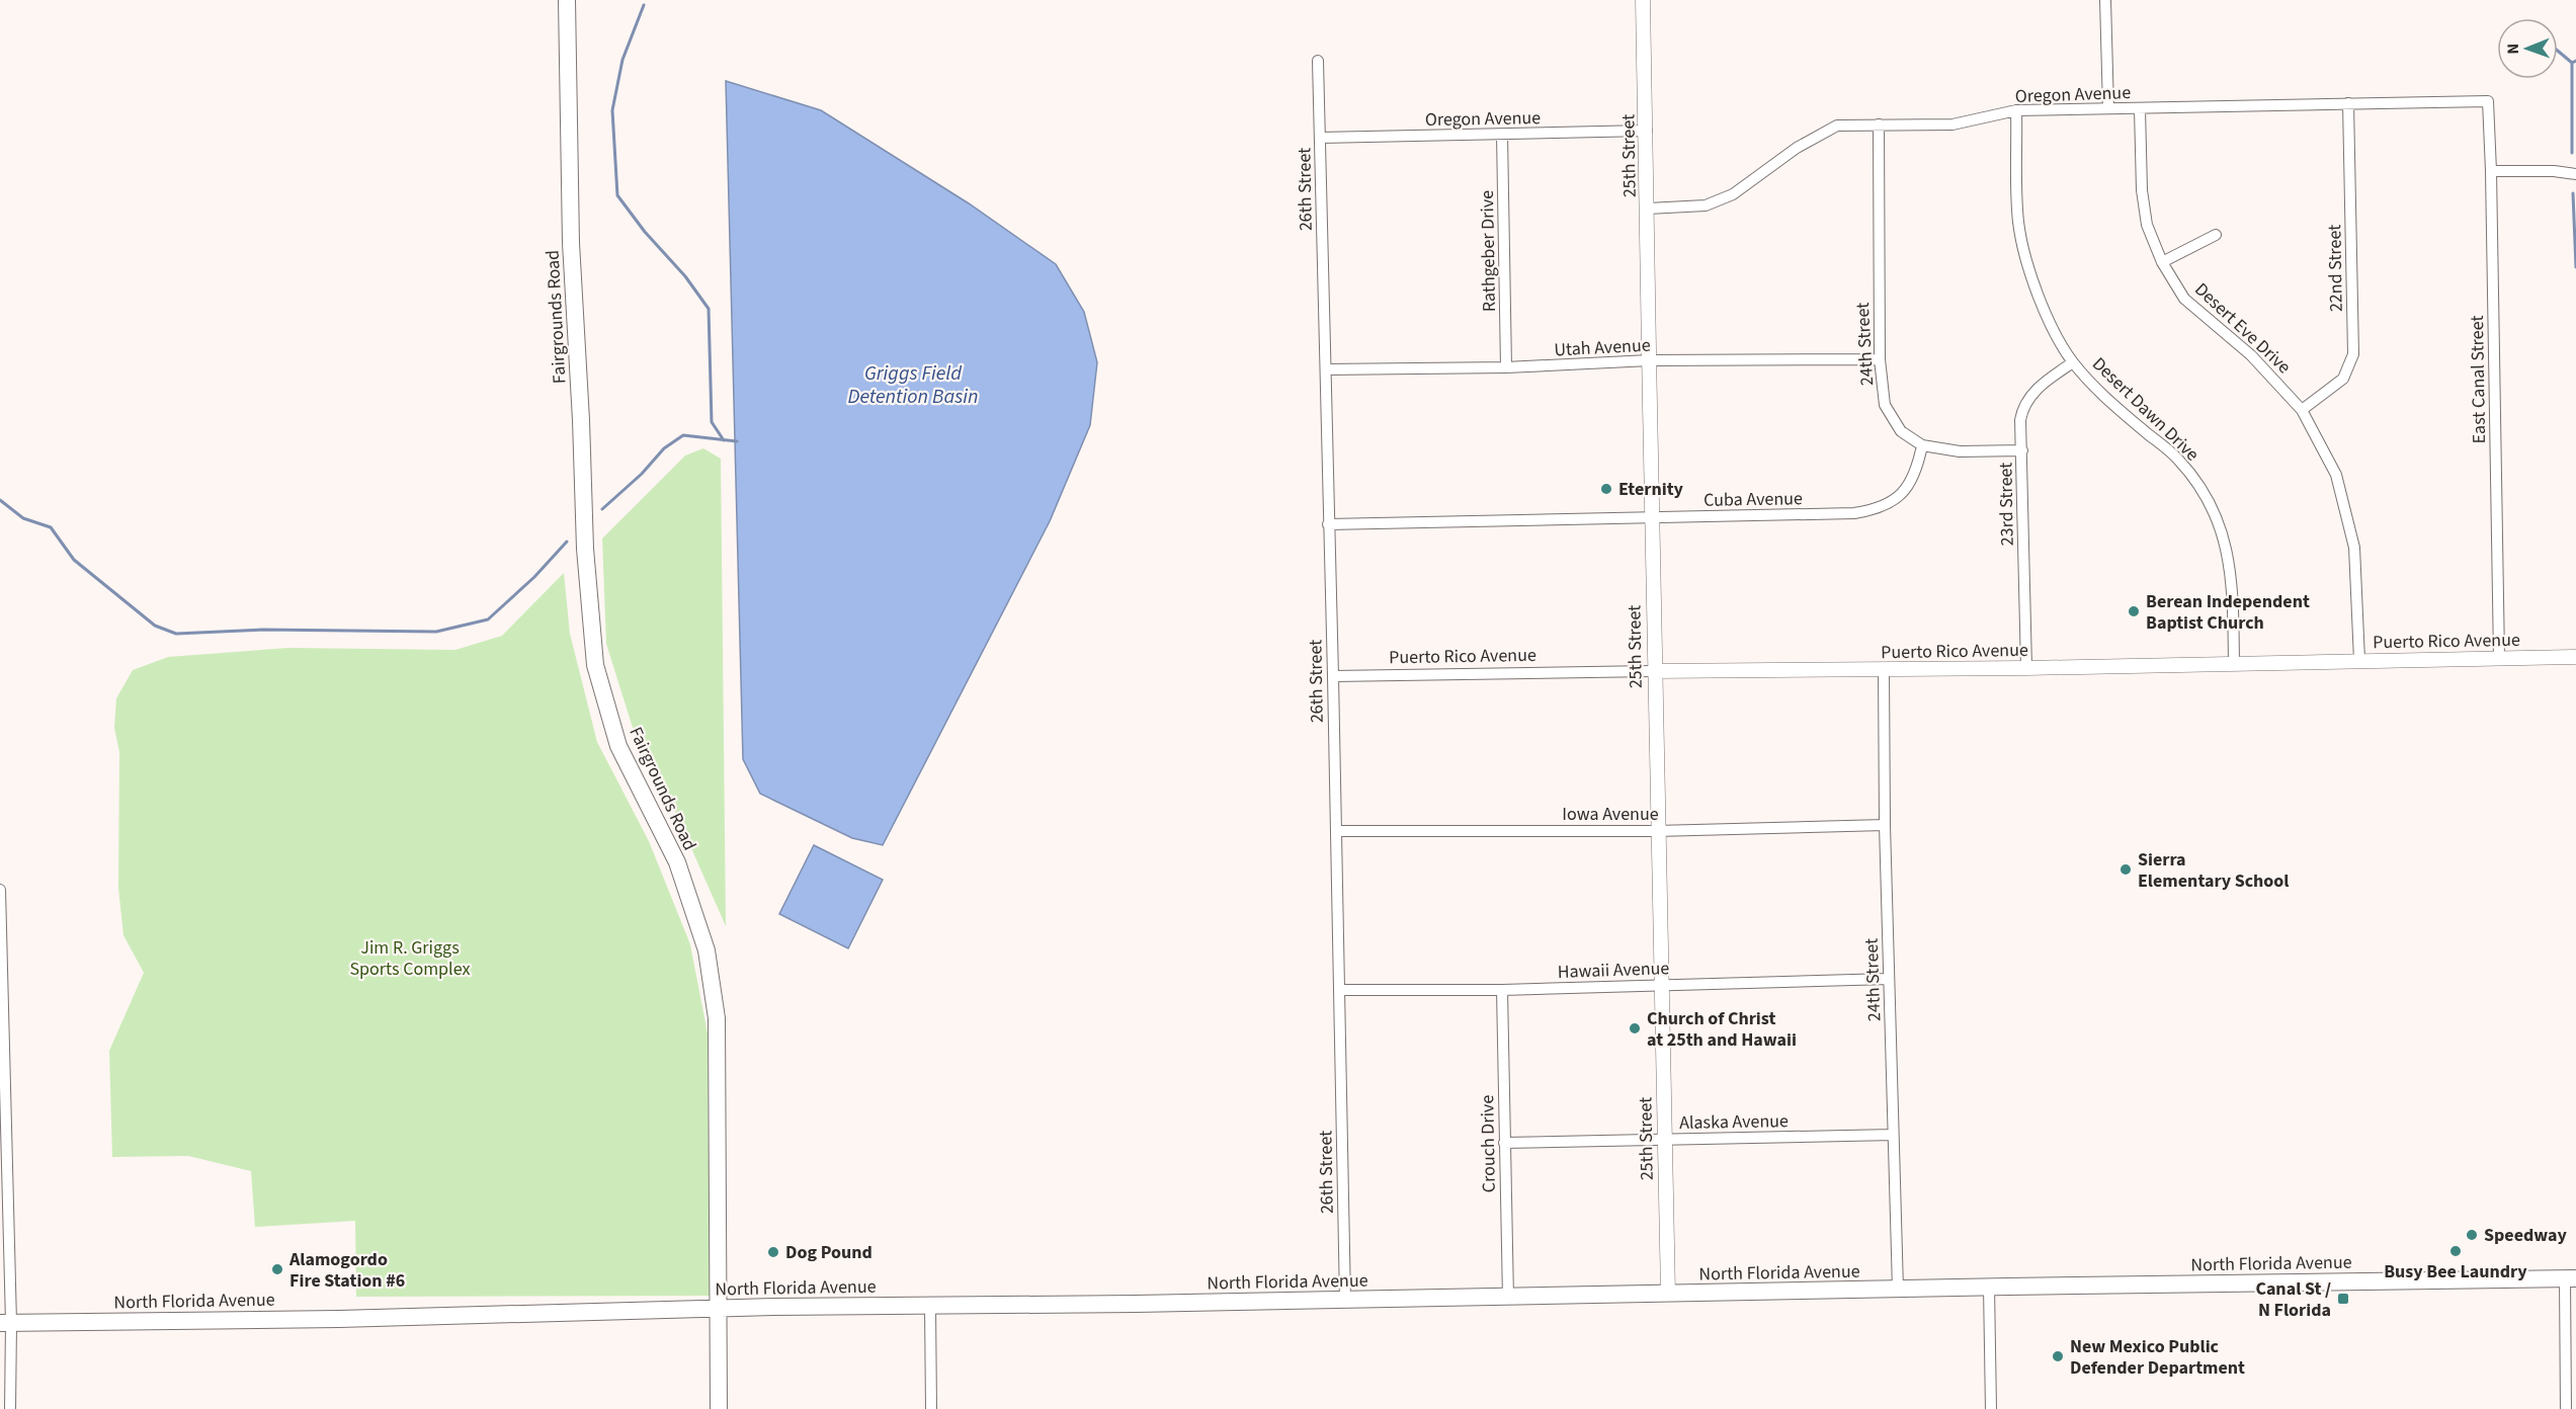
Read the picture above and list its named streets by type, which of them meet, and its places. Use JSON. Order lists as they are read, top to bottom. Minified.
{"streets":{"main road":["Fairgrounds Road","North Florida Avenue"],"street":["Oregon Avenue","25th Street","26th Street","Rathgeber Drive","22nd Street","Desert Eve Drive","24th Street","Utah Avenue","East Canal Street","Desert Dawn Drive","Cuba Avenue","23rd Street","Puerto Rico Avenue","Iowa Avenue","Hawaii Avenue","Alaska Avenue","Crouch Drive"]},"crossings":[["Oregon Avenue","25th Street"],["Oregon Avenue","26th Street"],["Oregon Avenue","Rathgeber Drive"],["Oregon Avenue","22nd Street"],["Oregon Avenue","Desert Eve Drive"],["Oregon Avenue","24th Street"],["Oregon Avenue","East Canal Street"],["Oregon Avenue","Desert Dawn Drive"],["25th Street","Utah Avenue"],["25th Street","Cuba Avenue"],["25th Street","Puerto Rico Avenue"],["25th Street","Iowa Avenue"],["25th Street","Hawaii Avenue"],["25th Street","Alaska Avenue"],["25th Street","North Florida Avenue"],["26th Street","Utah Avenue"],["26th Street","Cuba Avenue"],["26th Street","Puerto Rico Avenue"],["26th Street","Iowa Avenue"],["26th Street","Hawaii Avenue"],["26th Street","North Florida Avenue"],["Rathgeber Drive","Utah Avenue"],["22nd Street","Desert Eve Drive"],["Fairgrounds Road","North Florida Avenue"],["Desert Eve Drive","Puerto Rico Avenue"],["24th Street","Utah Avenue"],["24th Street","Cuba Avenue"],["24th Street","23rd Street"],["24th Street","Puerto Rico Avenue"],["24th Street","Iowa Avenue"],["24th Street","Hawaii Avenue"],["24th Street","Alaska Avenue"],["24th Street","North Florida Avenue"],["East Canal Street","Puerto Rico Avenue"],["Desert Dawn Drive","23rd Street"],["Desert Dawn Drive","Puerto Rico Avenue"],["23rd Street","Puerto Rico Avenue"],["Hawaii Avenue","Crouch Drive"],["Alaska Avenue","Crouch Drive"],["Crouch Drive","North Florida Avenue"]],"water":["Griggs Field Detention Basin"],"parks":["Jim R. Griggs Sports Complex"],"places":{"other":["Eternity","Berean Independent Baptist Church","Sierra Elementary School","Church of Christ at 25th and Hawaii","Speedway","Busy Bee Laundry","Dog Pound","Alamogordo Fire Station #6","New Mexico Public Defender Department"],"transit":["Canal St / N Florida"]},"north":"left"}
